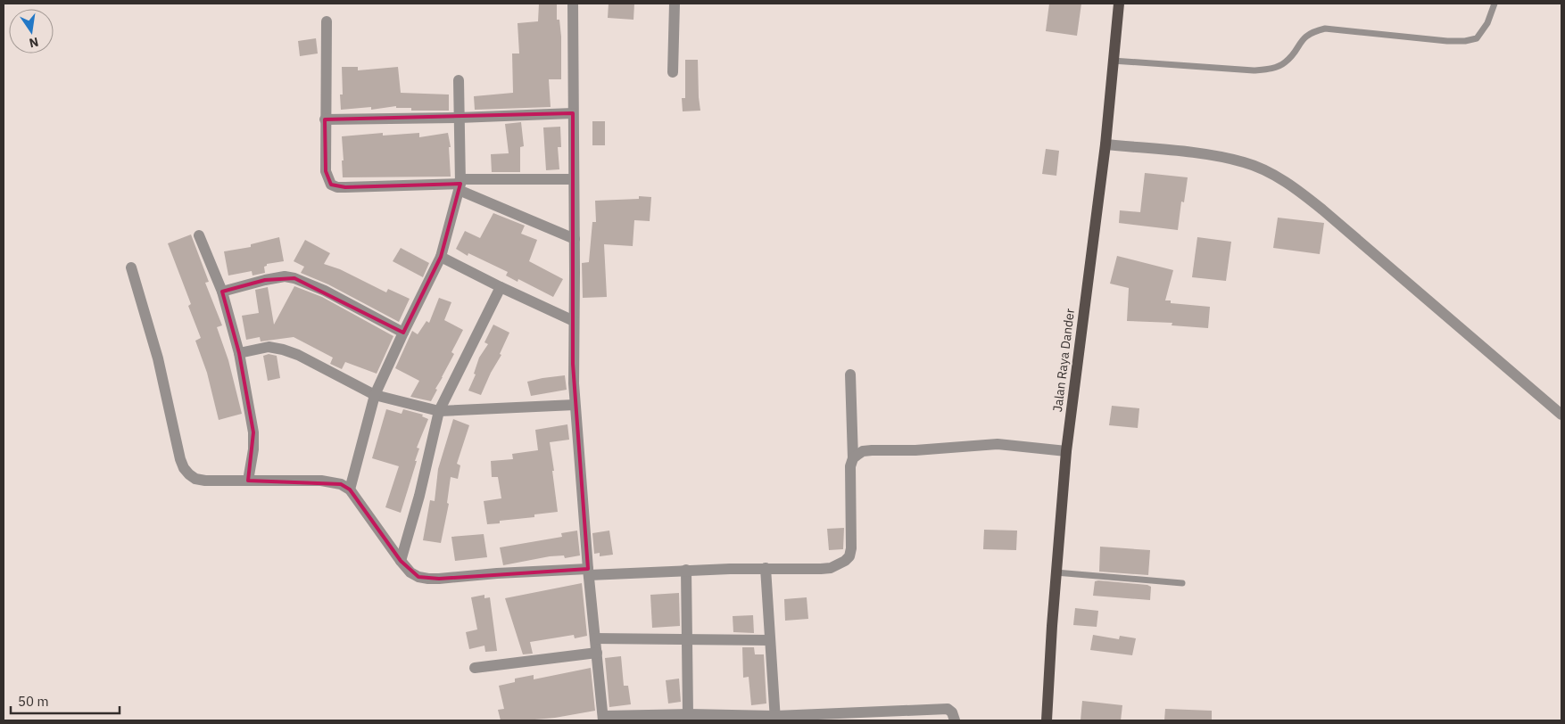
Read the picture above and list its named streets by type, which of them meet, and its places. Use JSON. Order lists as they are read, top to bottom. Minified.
{"streets":{"main road":["Jalan Raya Dander"]},"scale_bar":"50 m","north":"bottom"}
